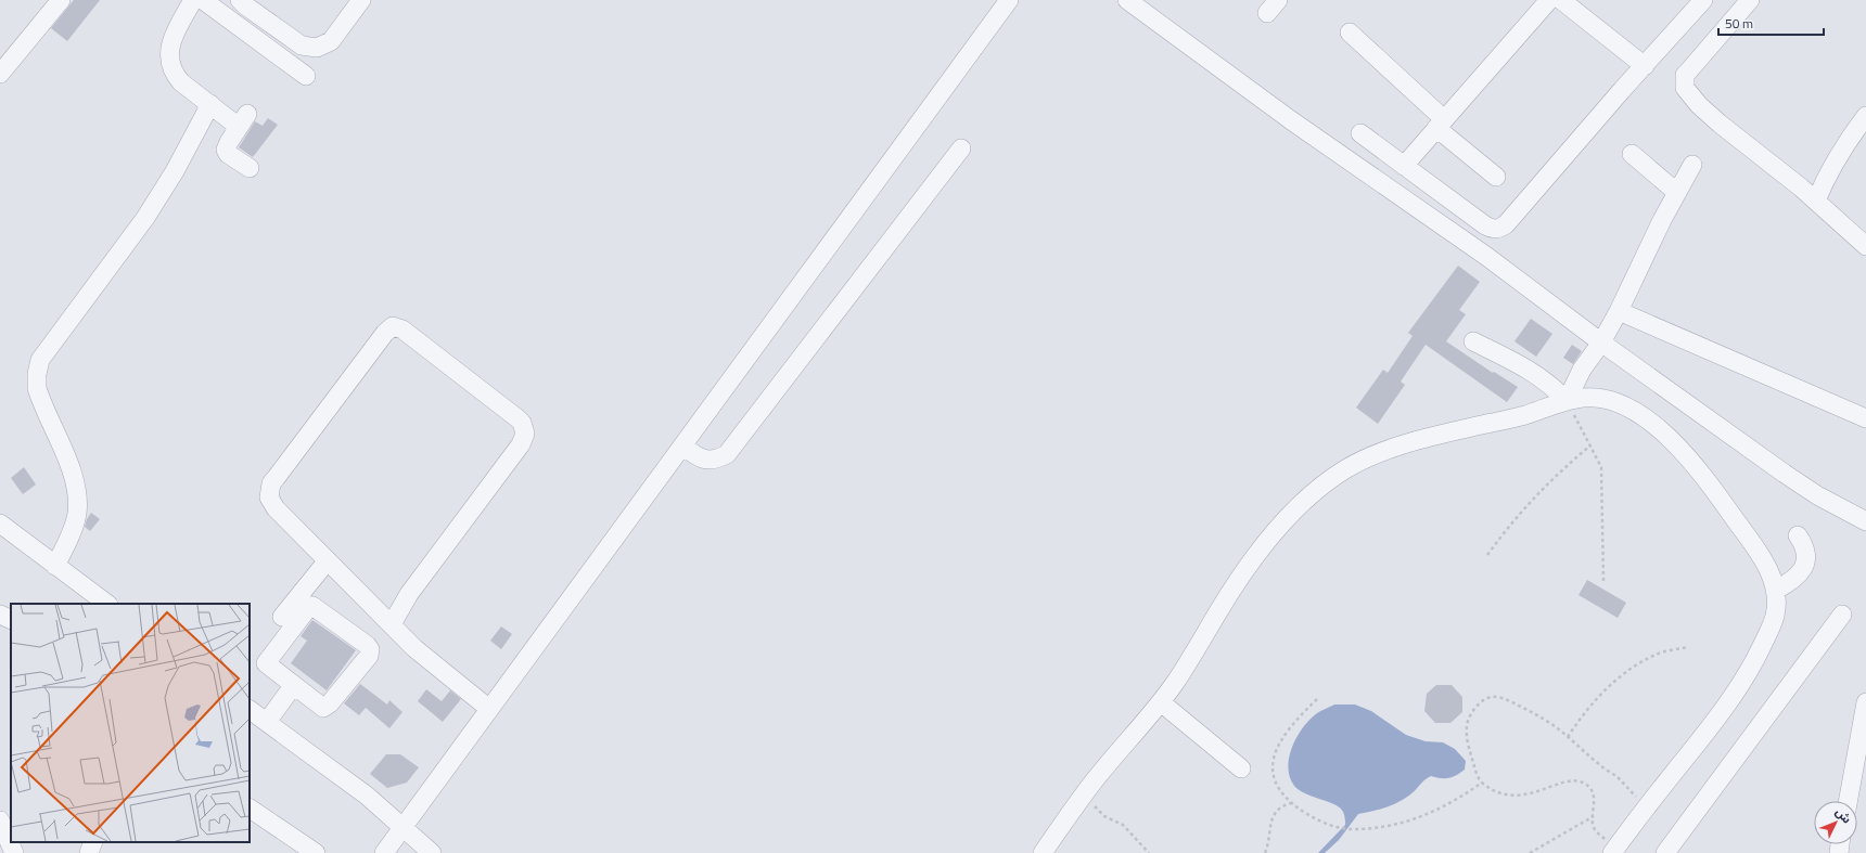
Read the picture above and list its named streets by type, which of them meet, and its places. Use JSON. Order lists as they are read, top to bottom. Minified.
{"scale_bar":"50 m","north":"top right"}
